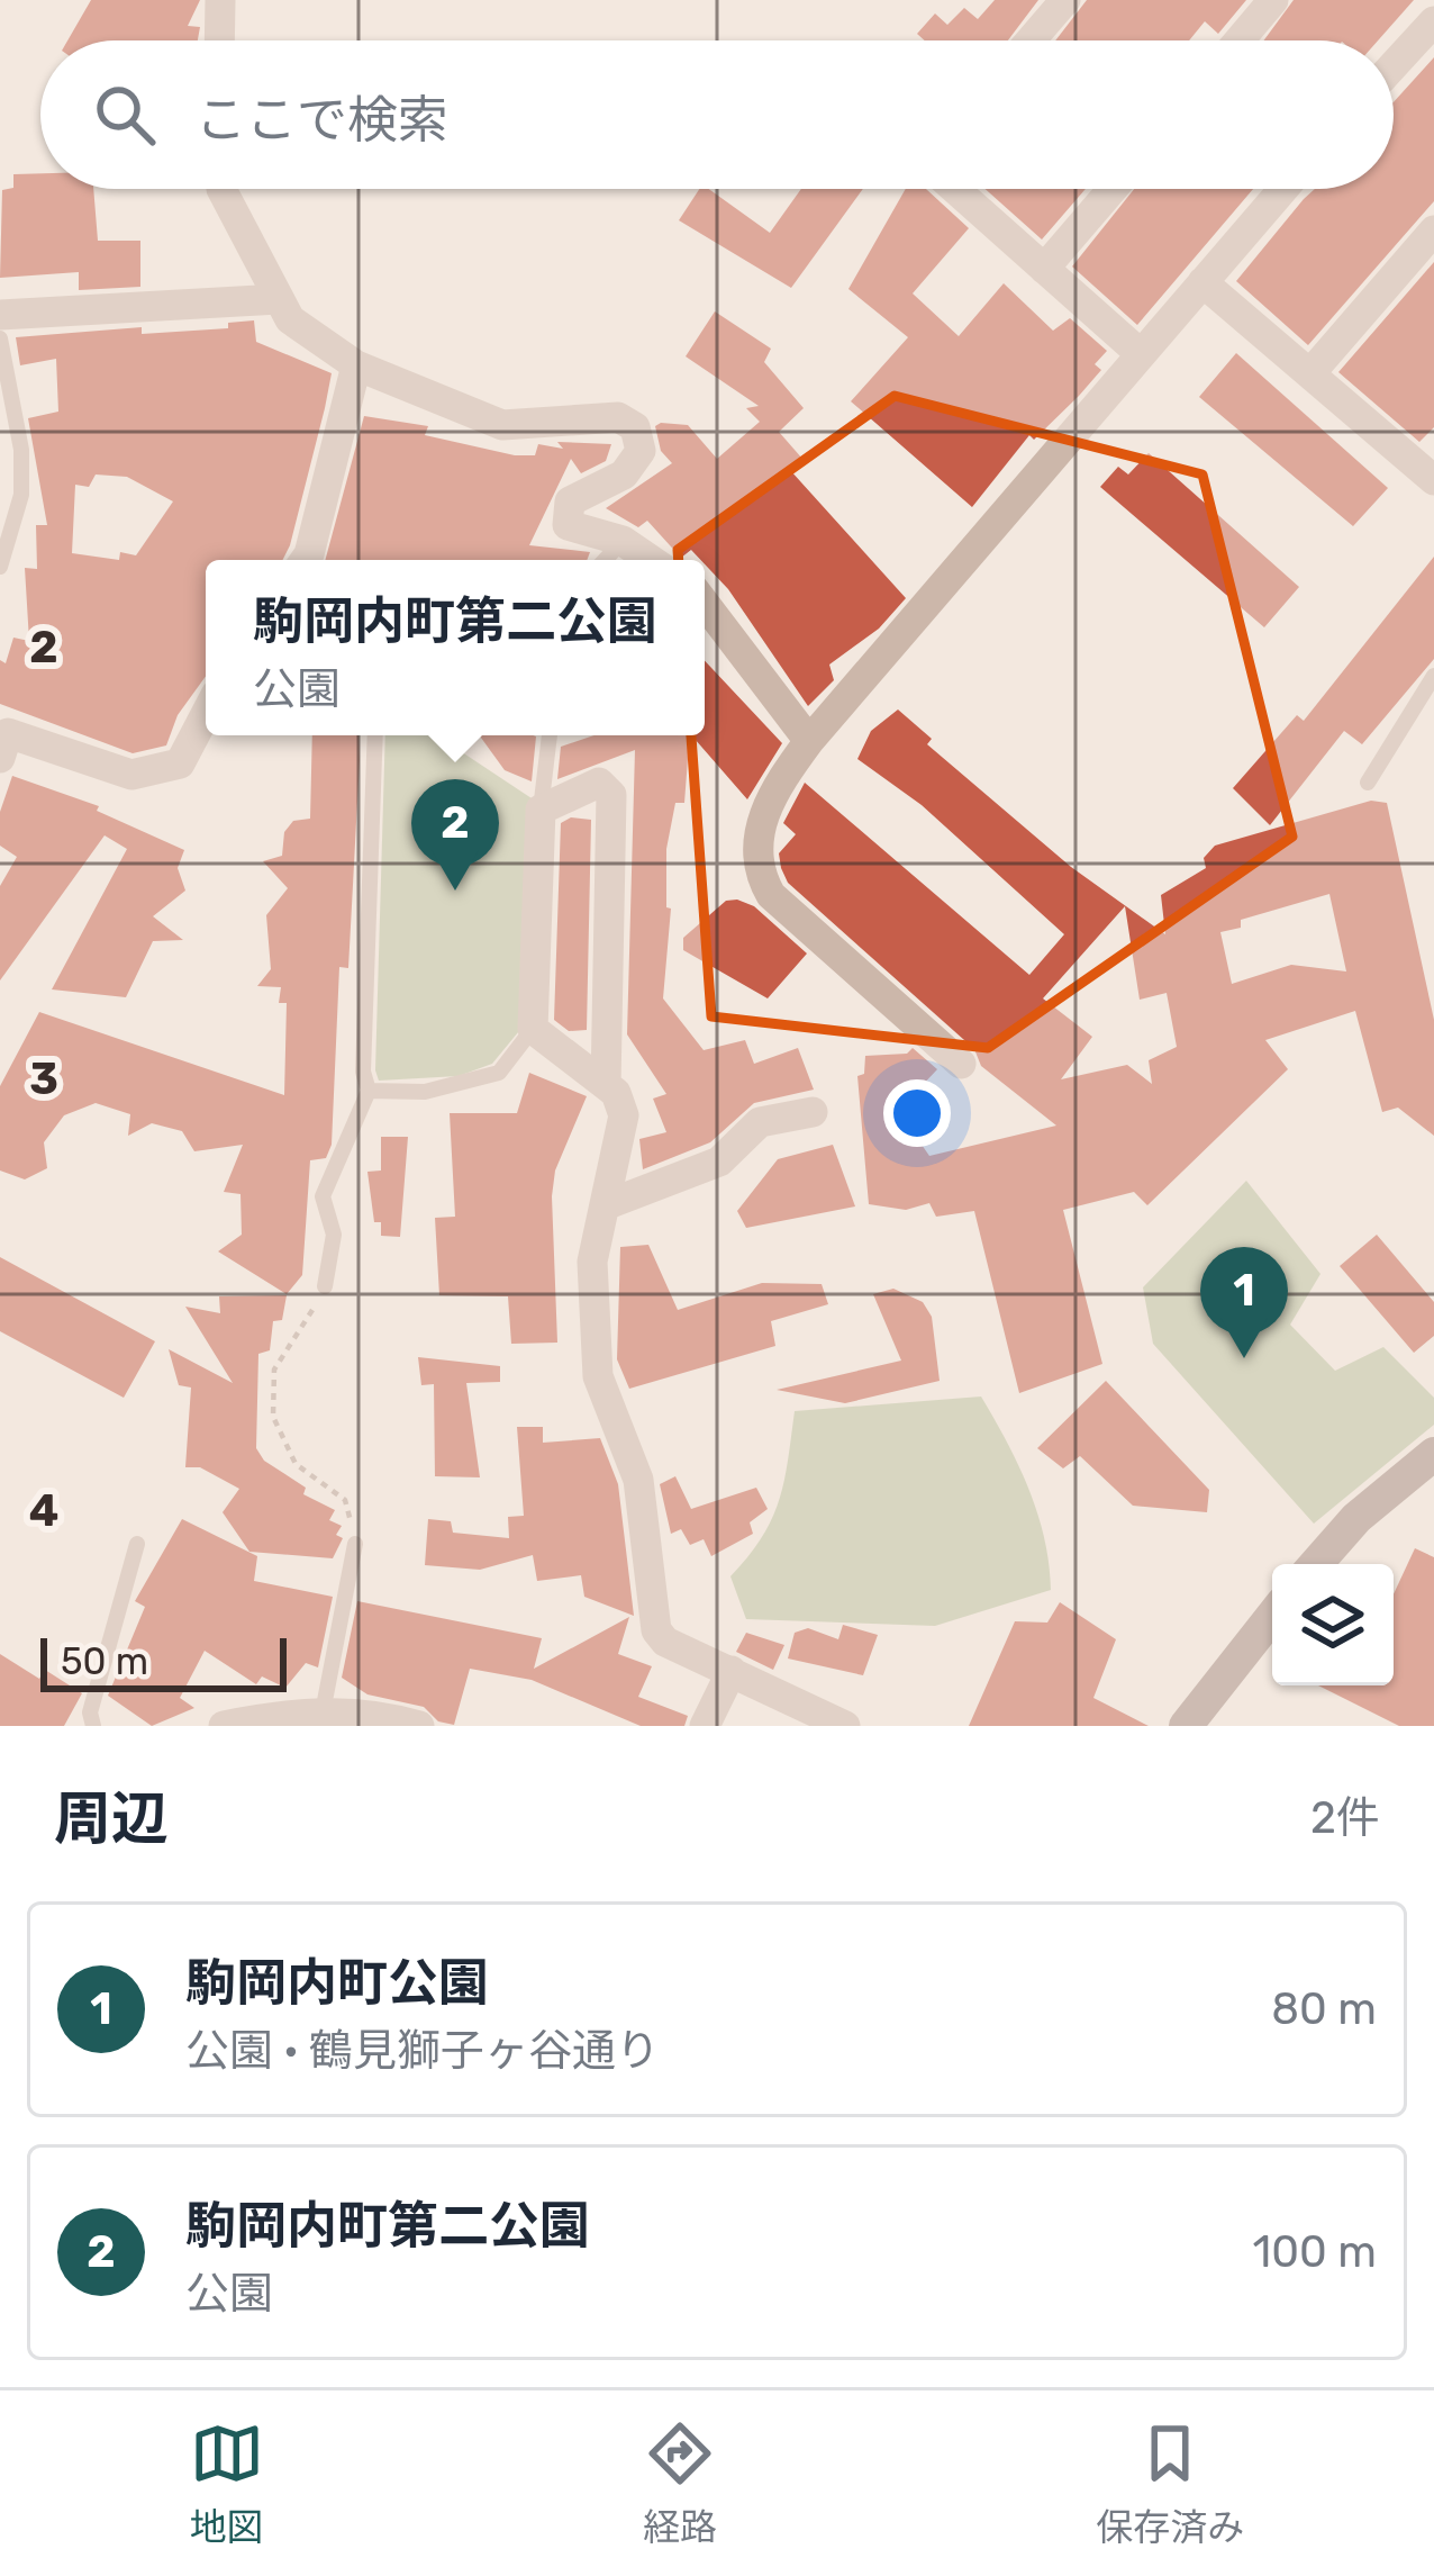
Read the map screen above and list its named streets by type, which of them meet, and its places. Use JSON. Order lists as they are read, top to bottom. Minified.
{"scale_bar":"50 m","page":{"search":"ここで検索","popup":["駒岡内町第二公園","公園"],"pins":["2","1"],"scale":"50 m","heading":["周辺","2件"],"list":[{"mark":"1","name":"駒岡内町公園","note":"公園 · 鶴見獅子ヶ谷通り","value":"80 m"},{"mark":"2","name":"駒岡内町第二公園","note":"公園","value":"100 m"}],"nav":["地図","経路","保存済み"]},"grid":{"rows":["2","3","4"]}}
